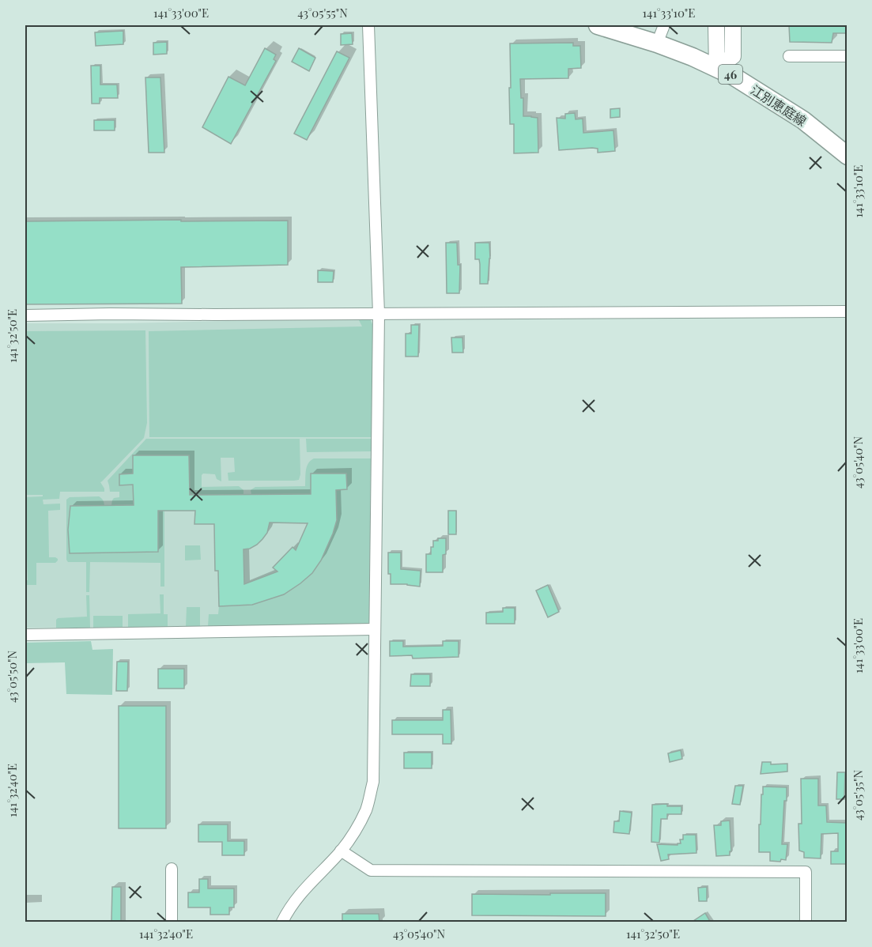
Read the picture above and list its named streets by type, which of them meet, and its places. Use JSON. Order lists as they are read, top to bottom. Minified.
{"streets":{"main road":["46","江別恵庭線"]},"coordinates":["141°33'00\"E","43°05'55\"N","141°33'10\"E","141°32'50\"E","43°05'40\"N","43°05'50\"N","141°32'40\"E","43°05'35\"N"]}
